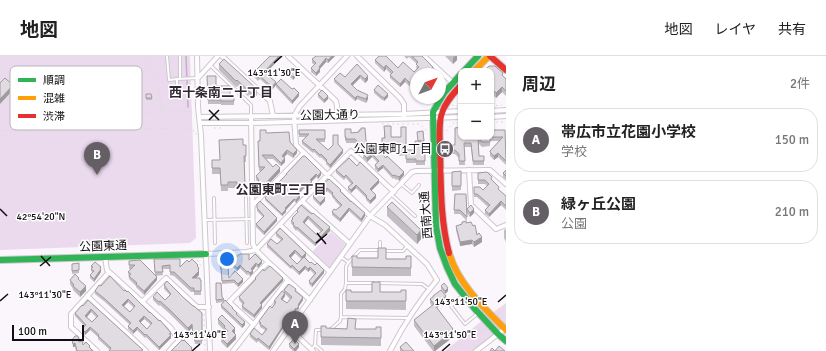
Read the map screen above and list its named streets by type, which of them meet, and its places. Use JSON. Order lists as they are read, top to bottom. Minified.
{"streets":{"street":["公園大通り","西南大通","公園東通"]},"crossings":[["公園大通り","西南大通"]],"districts":["西十条南二十丁目","公園東町三丁目"],"places":{"bus stop":["公園東町1丁目"]},"legend":["順調","混雑","渋滞"],"scale_bar":"100 m","north":"top right","page":{"header":"地図","nav":["地図","レイヤ","共有"],"heading":["周辺","2件"],"map_buttons":["+","−"],"list":[{"mark":"A","name":"帯広市立花園小学校","note":"学校","value":"150 m"},{"mark":"B","name":"緑ヶ丘公園","note":"公園","value":"210 m"}],"pins":["B","A"],"scale":"100 m"},"coordinates":["143°11'30\"E","42°54'20\"N","143°11'50\"E","143°11'40\"E"]}
